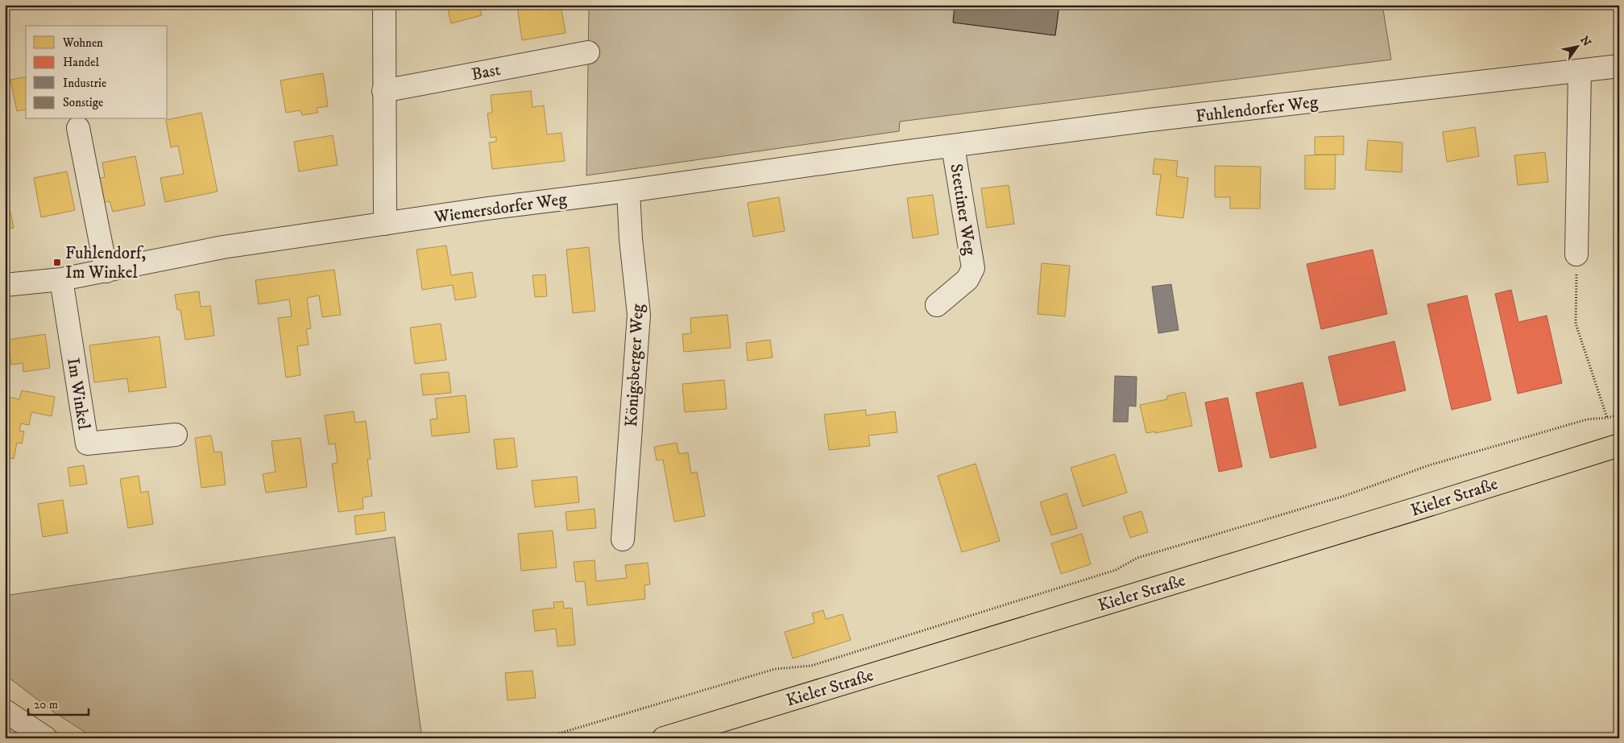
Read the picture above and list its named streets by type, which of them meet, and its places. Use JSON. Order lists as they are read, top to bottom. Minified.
{"streets":{"main road":["Kieler Straße"],"street":["Bast","Fuhlendorfer Weg","Wiemersdorfer Weg","Stettiner Weg","Königsberger Weg","Im Winkel"]},"crossings":[["Fuhlendorfer Weg","Wiemersdorfer Weg"],["Fuhlendorfer Weg","Stettiner Weg"],["Wiemersdorfer Weg","Königsberger Weg"],["Wiemersdorfer Weg","Im Winkel"]],"places":{"transit":["Fuhlendorf, Im Winkel"]},"legend":["Wohnen","Handel","Industrie","Sonstige"],"scale_bar":"20 m","north":"top right"}
